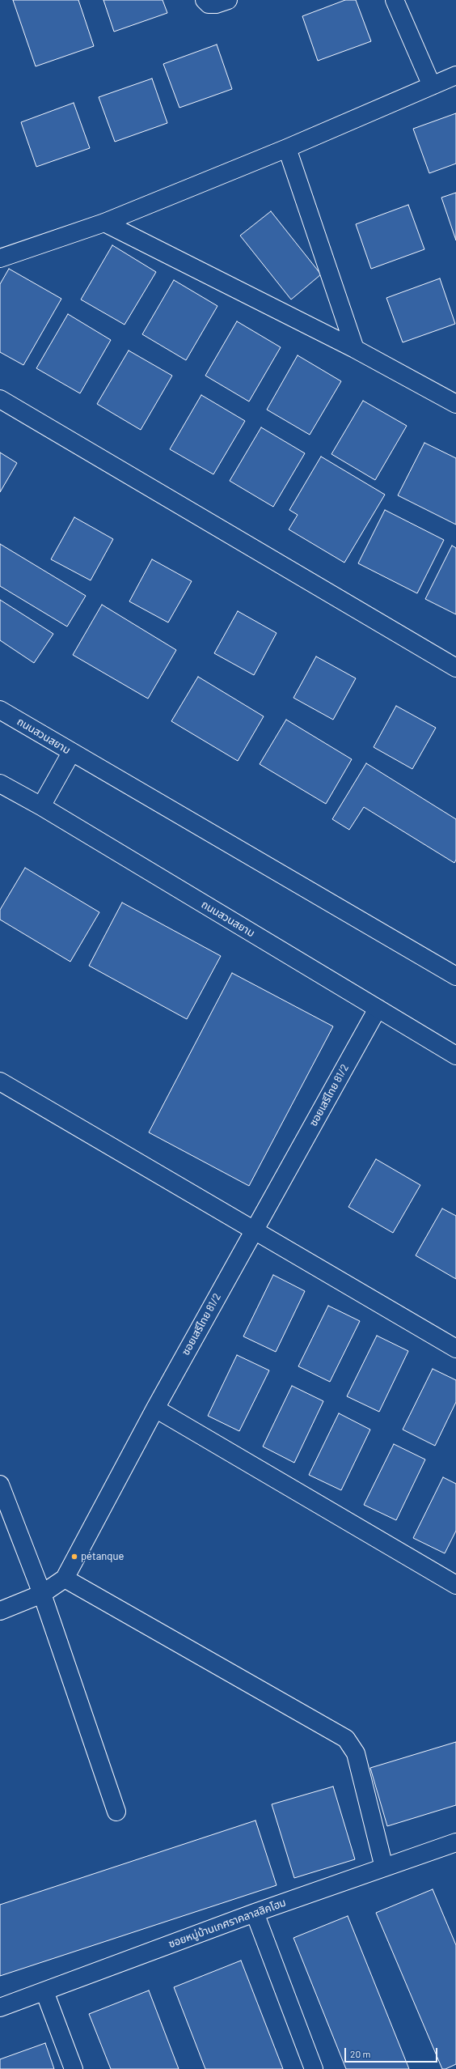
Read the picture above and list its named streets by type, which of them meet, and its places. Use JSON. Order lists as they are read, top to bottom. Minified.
{"streets":{"street":["ถนนสวนสยาม","ซอยเสรีไทย 81/2","ซอยหมู่บ้านเกศราคลาสสิคโฮม"]},"crossings":[["ถนนสวนสยาม","ซอยเสรีไทย 81/2"]],"places":["pétanque"],"scale_bar":"20 m"}
